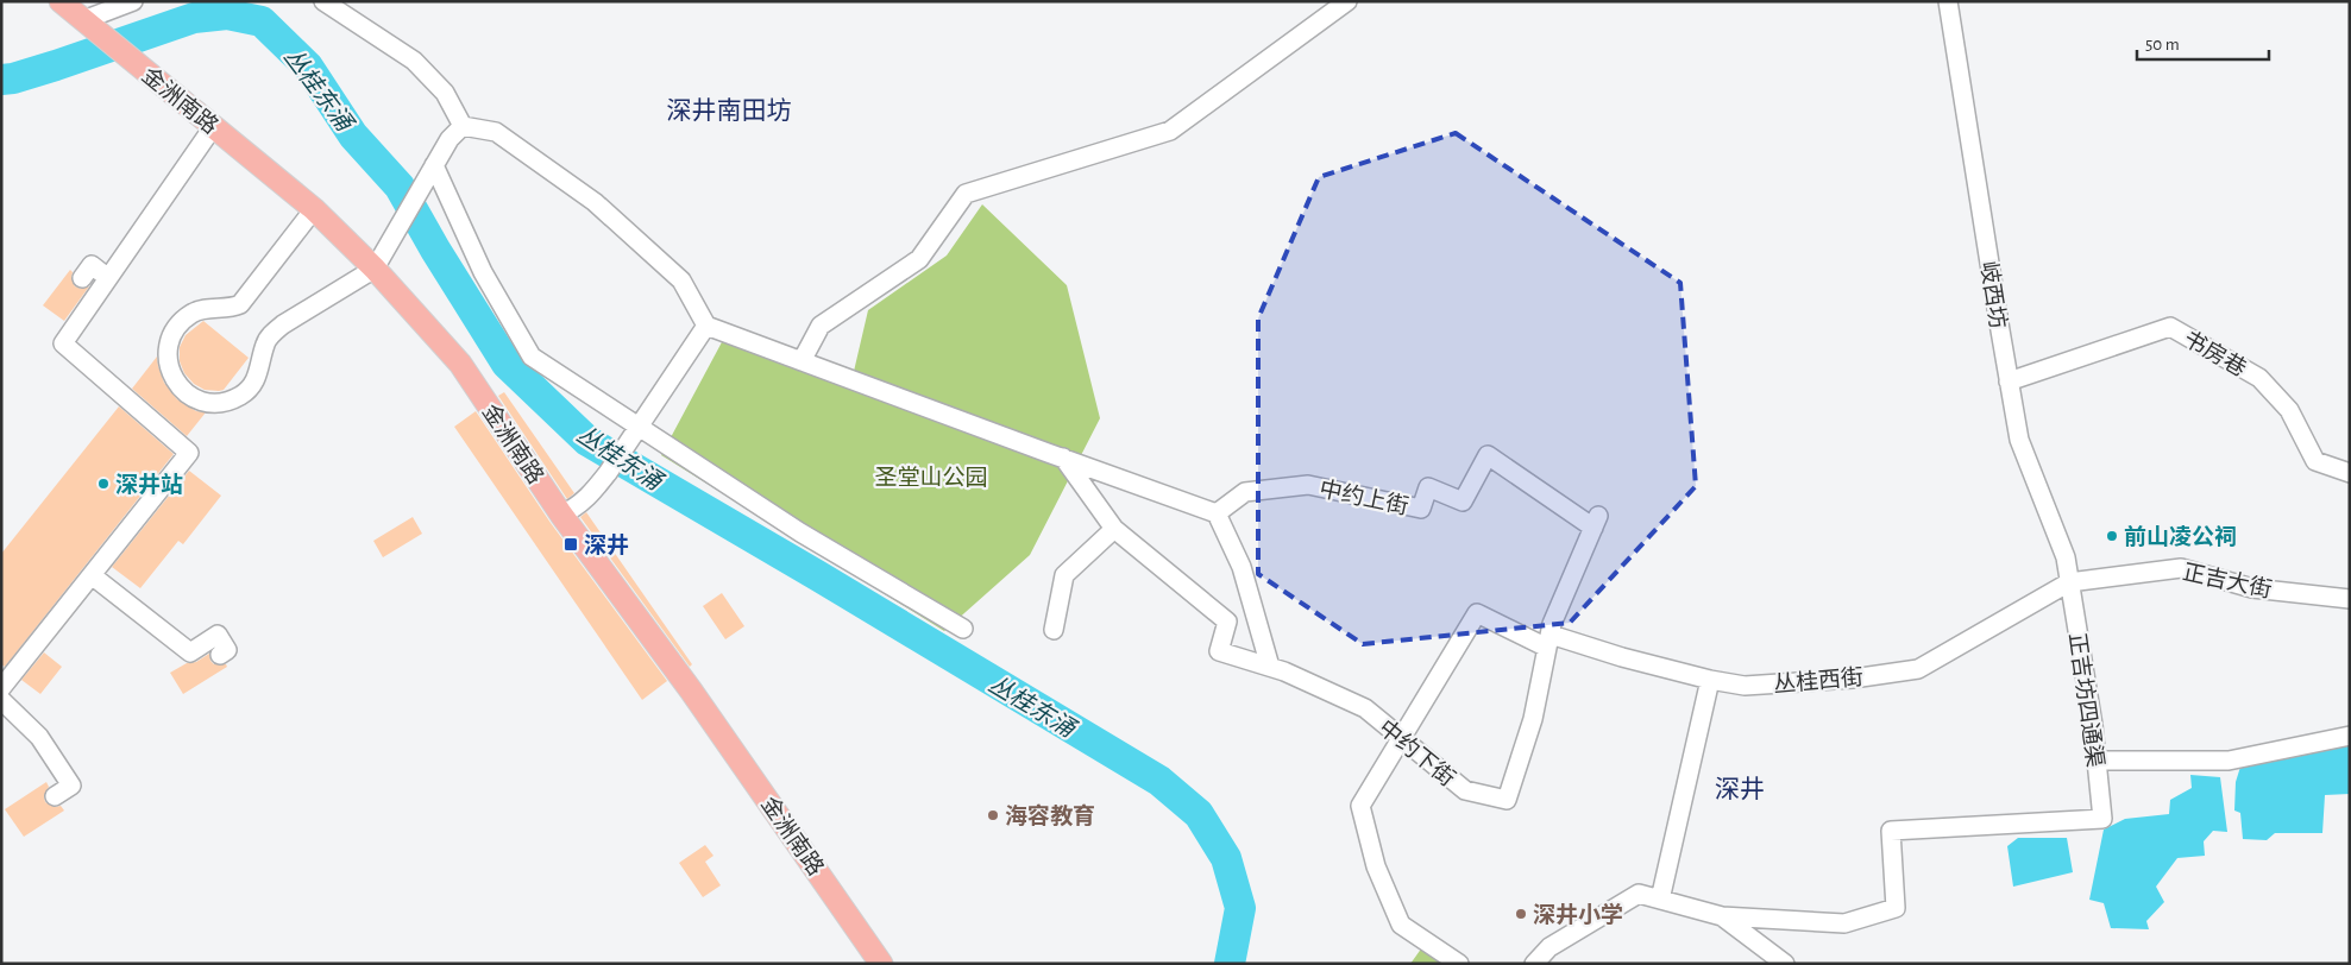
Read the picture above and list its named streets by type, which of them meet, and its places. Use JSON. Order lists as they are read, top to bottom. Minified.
{"streets":{"main road":["金洲南路"],"street":["岐西坊","书房巷","中约上街","正吉大街","丛桂西街","正吉坊四通渠","中约下街"]},"crossings":[["岐西坊","书房巷"],["岐西坊","正吉大街"],["岐西坊","丛桂西街"],["岐西坊","正吉坊四通渠"],["中约上街","中约下街"],["正吉大街","丛桂西街"],["正吉大街","正吉坊四通渠"],["丛桂西街","正吉坊四通渠"],["丛桂西街","中约下街"]],"districts":["深井南田坊","深井"],"water":["丛桂东涌"],"parks":["圣堂山公园"],"places":{"other":["深井站","前山凌公祠","海容教育","深井小学"],"transit":["深井"]},"scale_bar":"50 m"}
